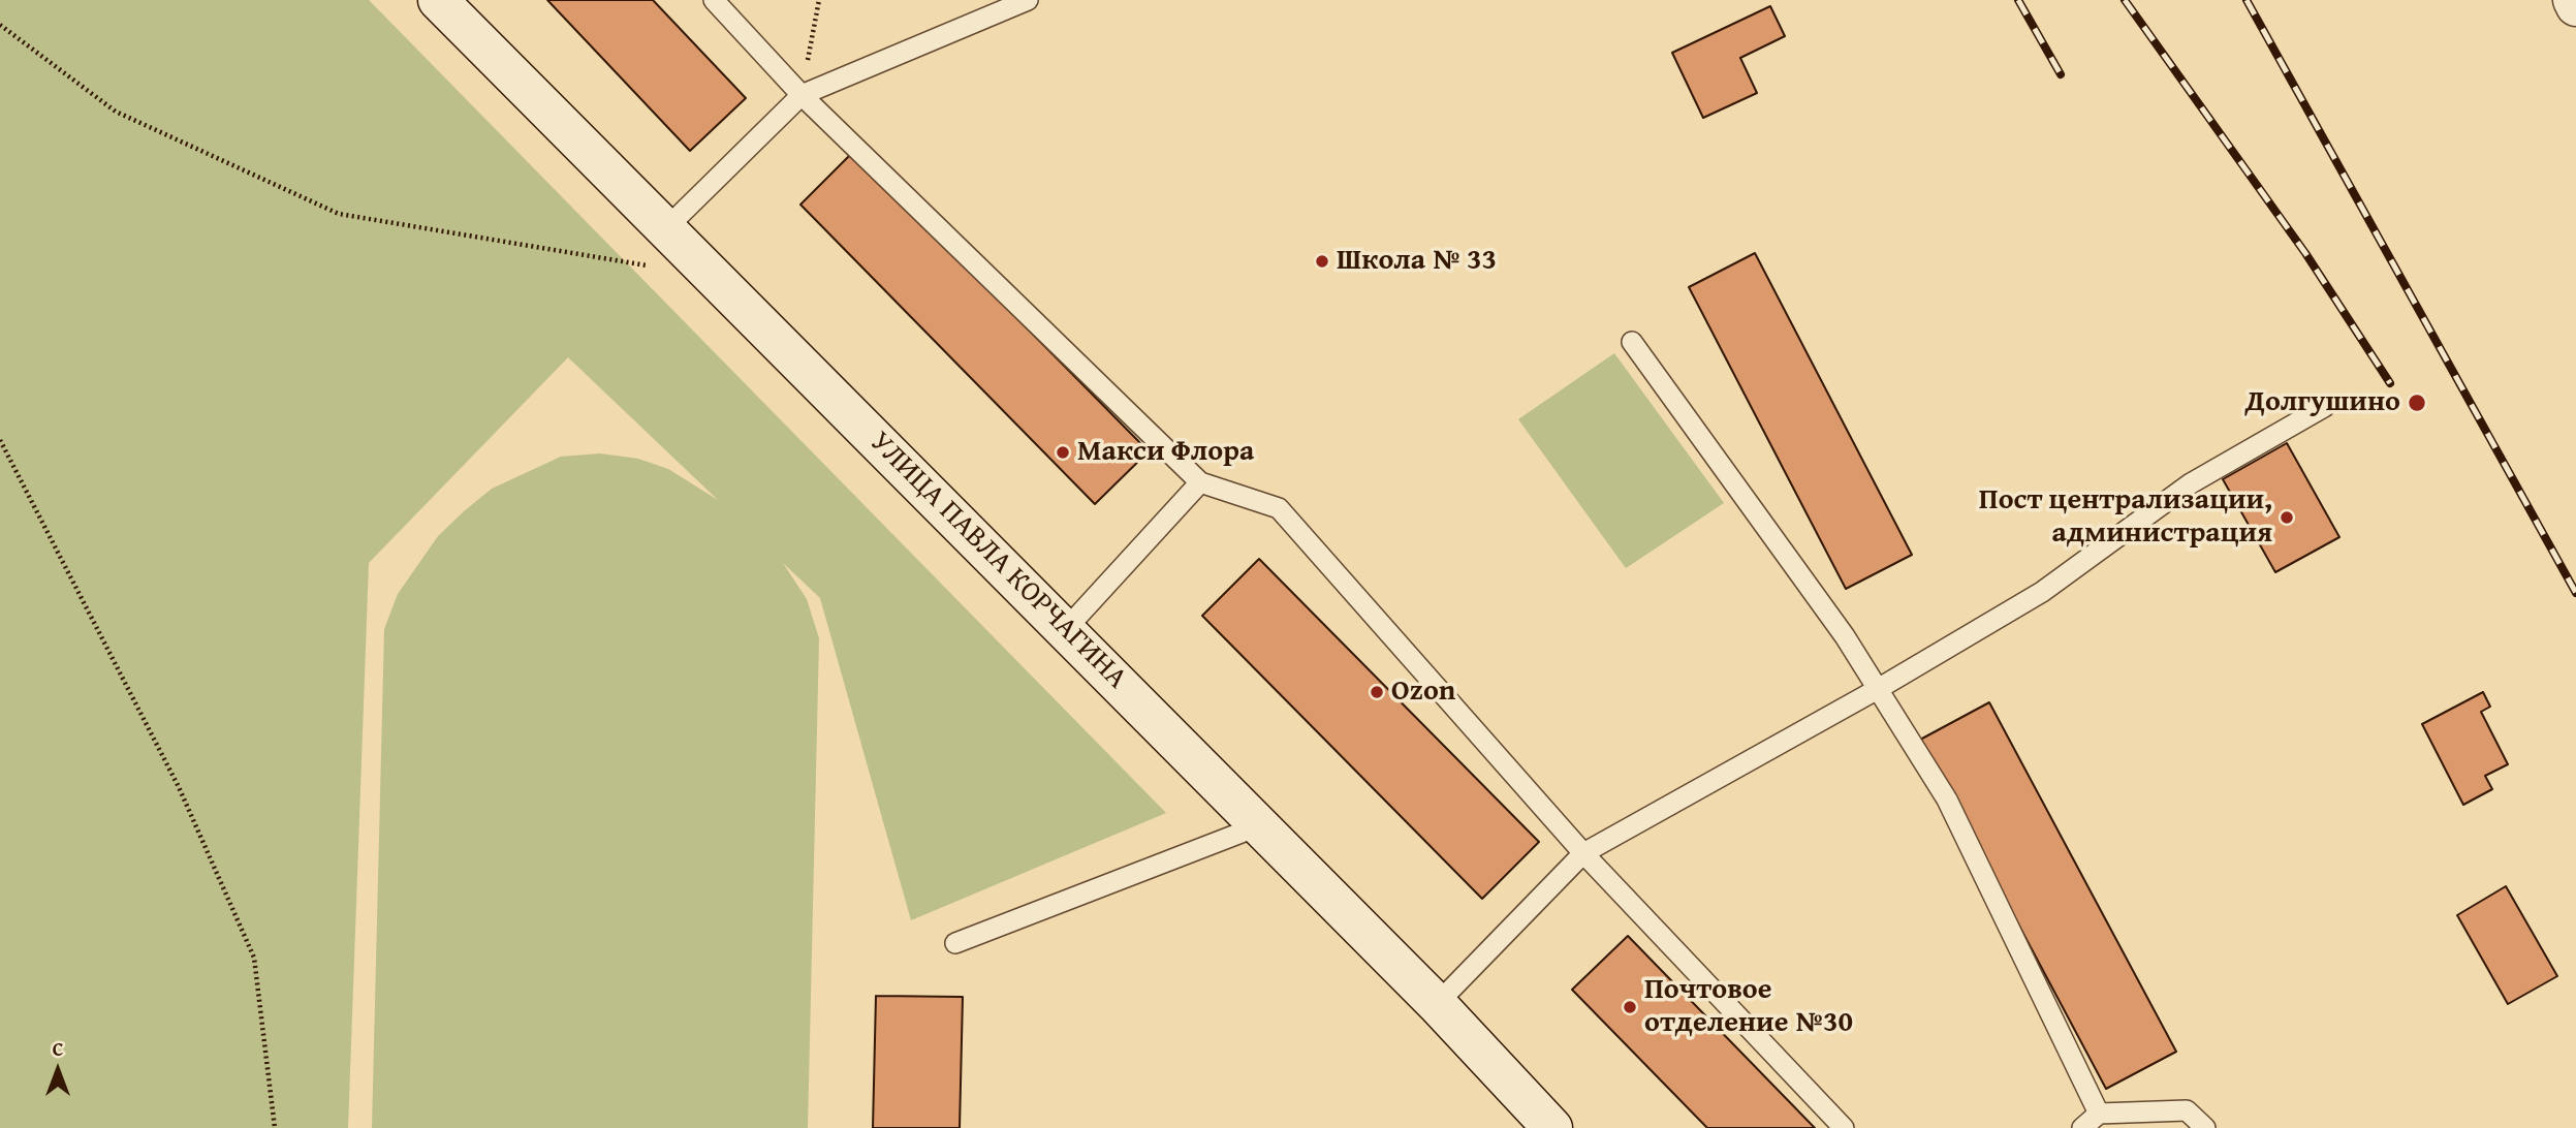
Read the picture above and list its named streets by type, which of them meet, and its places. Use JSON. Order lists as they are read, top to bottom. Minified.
{"streets":{"main road":["УЛИЦА ПАВЛА КОРЧАГИНА"]},"places":["Школа № 33","Долгушино","Макси Флора","Пост централизации, администрация","Ozon","Почтовое отделение №30"],"north":"top"}
